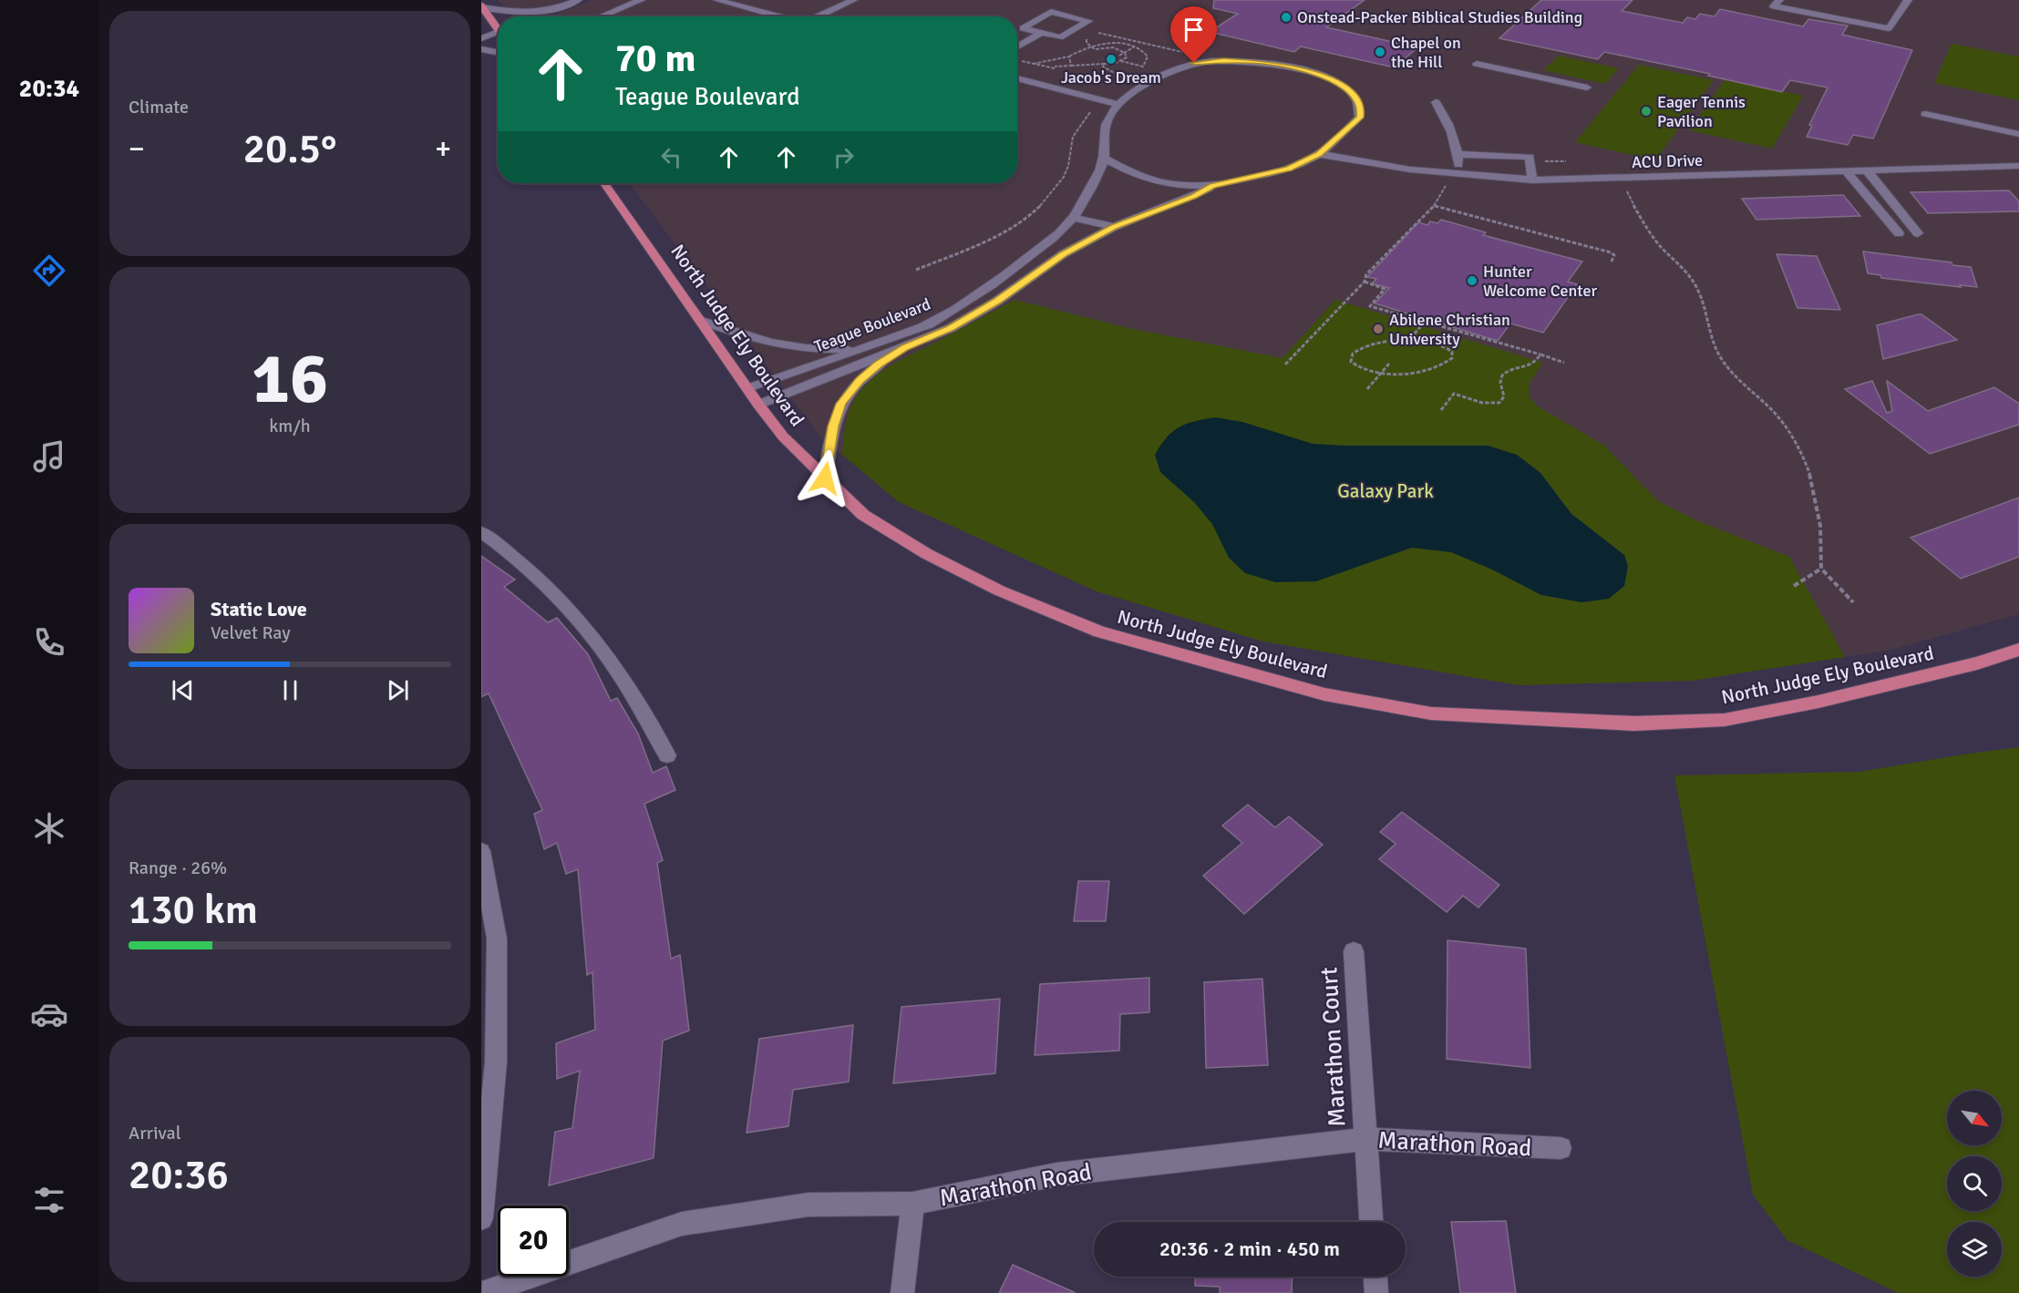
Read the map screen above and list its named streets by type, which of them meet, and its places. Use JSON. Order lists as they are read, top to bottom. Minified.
{"streets":{"main road":["North Judge Ely Boulevard"],"street":["ACU Drive","Teague Boulevard","Marathon Court","Marathon Road"]},"crossings":[["ACU Drive","Teague Boulevard"],["Teague Boulevard","North Judge Ely Boulevard"],["Marathon Court","Marathon Road"]],"parks":["Galaxy Park"],"places":["Onstead-Packer Biblical Studies Building","Chapel on the Hill","Jacob's Dream","Eager Tennis Pavilion","Hunter Welcome Center","Abilene Christian University"],"north":"bottom right","page":{"tabs":"20:34","tile":["Climate",["16","km/h"],["Range · 26%","130 km"],["Arrival","20:36"]],"turn":["70 m","Teague Boulevard"],"heat":["−","20.5°","+"],"song":["Static Love","Velvet Ray"],"limit":"20","trip":"20:36 · 2 min · 450 m"}}
